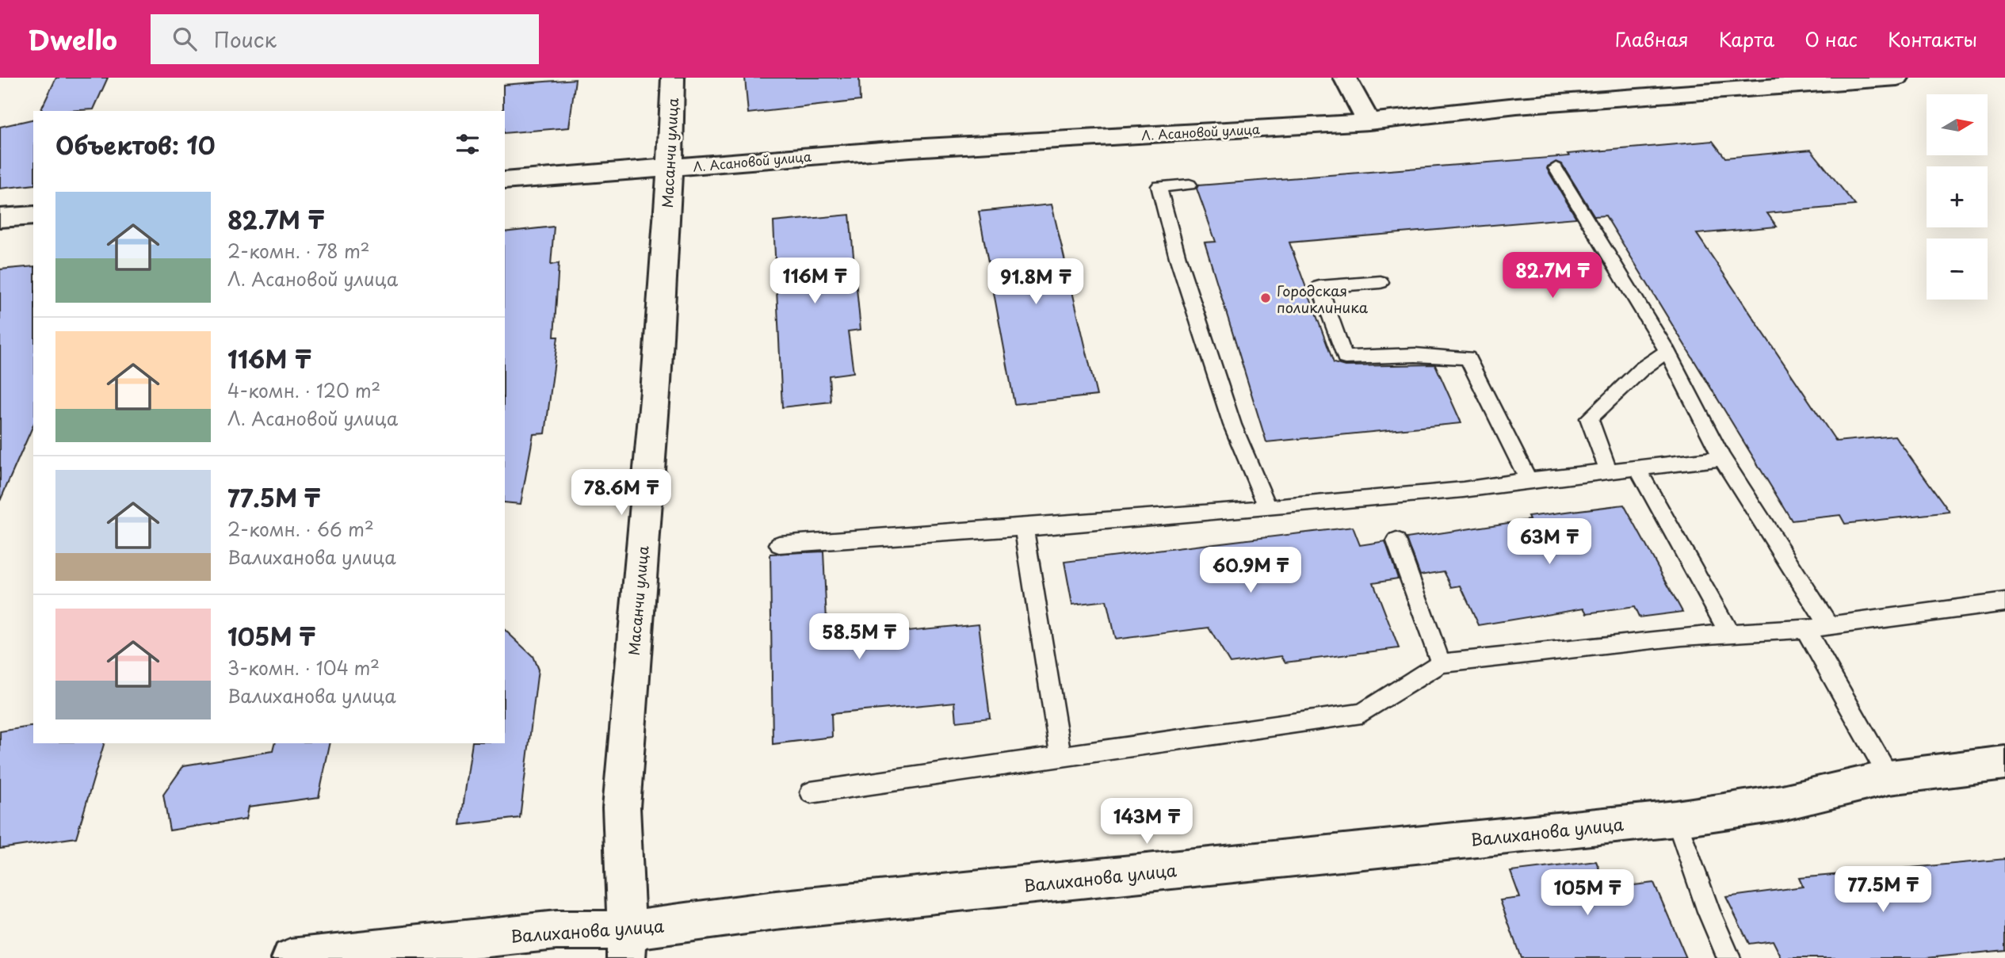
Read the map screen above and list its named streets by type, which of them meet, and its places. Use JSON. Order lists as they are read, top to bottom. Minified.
{"streets":{"street":["Л. Асановой улица","Масанчи улица","Валиханова улица"]},"crossings":[["Л. Асановой улица","Масанчи улица"],["Масанчи улица","Валиханова улица"]],"places":["Городская поликлиника"],"north":"right","page":{"header":"Dwello","search":"Поиск","nav":["Главная","Карта","О нас","Контакты"],"map_buttons":["+","−"],"heading":"Объектов: 10","list":[{"name":"82.7M ₸","note":"2-комн. · 78 m² · Л. Асановой улица"},{"name":"116M ₸","note":"4-комн. · 120 m² · Л. Асановой улица"},{"name":"77.5M ₸","note":"2-комн. · 66 m² · Валиханова улица"},{"name":"105M ₸","note":"3-комн. · 104 m² · Валиханова улица"}],"price":["82.7M ₸","116M ₸","91.8M ₸","78.6M ₸","63M ₸","60.9M ₸","58.5M ₸","143M ₸","77.5M ₸","105M ₸"]}}
